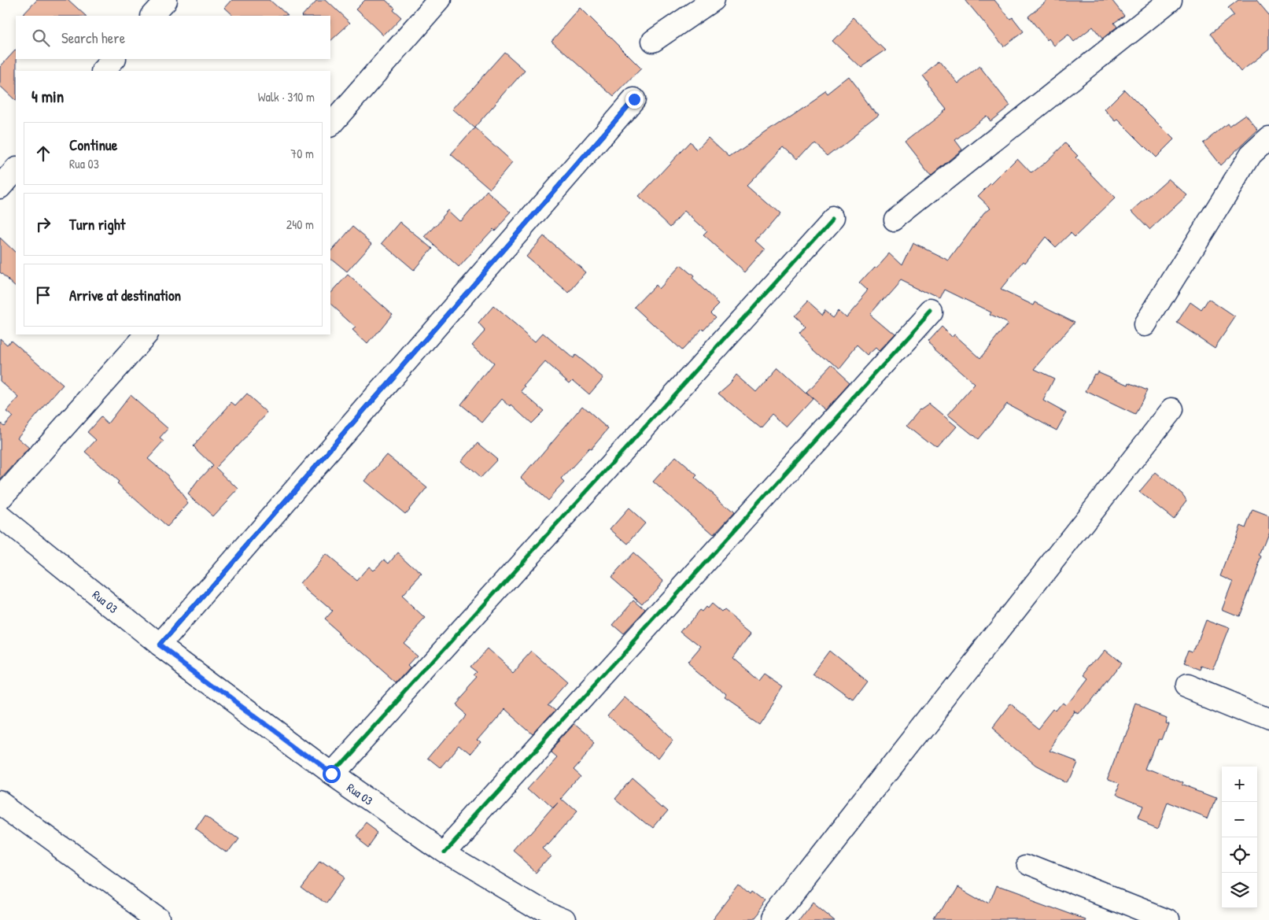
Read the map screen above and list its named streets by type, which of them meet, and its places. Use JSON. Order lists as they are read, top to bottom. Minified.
{"streets":{"street":["Rua 03"]},"page":{"search":"Search here","heading":["4 min","Walk · 310 m"],"list":[["Continue","Rua 03","70 m"],["Turn right","240 m"],"Arrive at destination"],"map_buttons":["+","−"]}}
